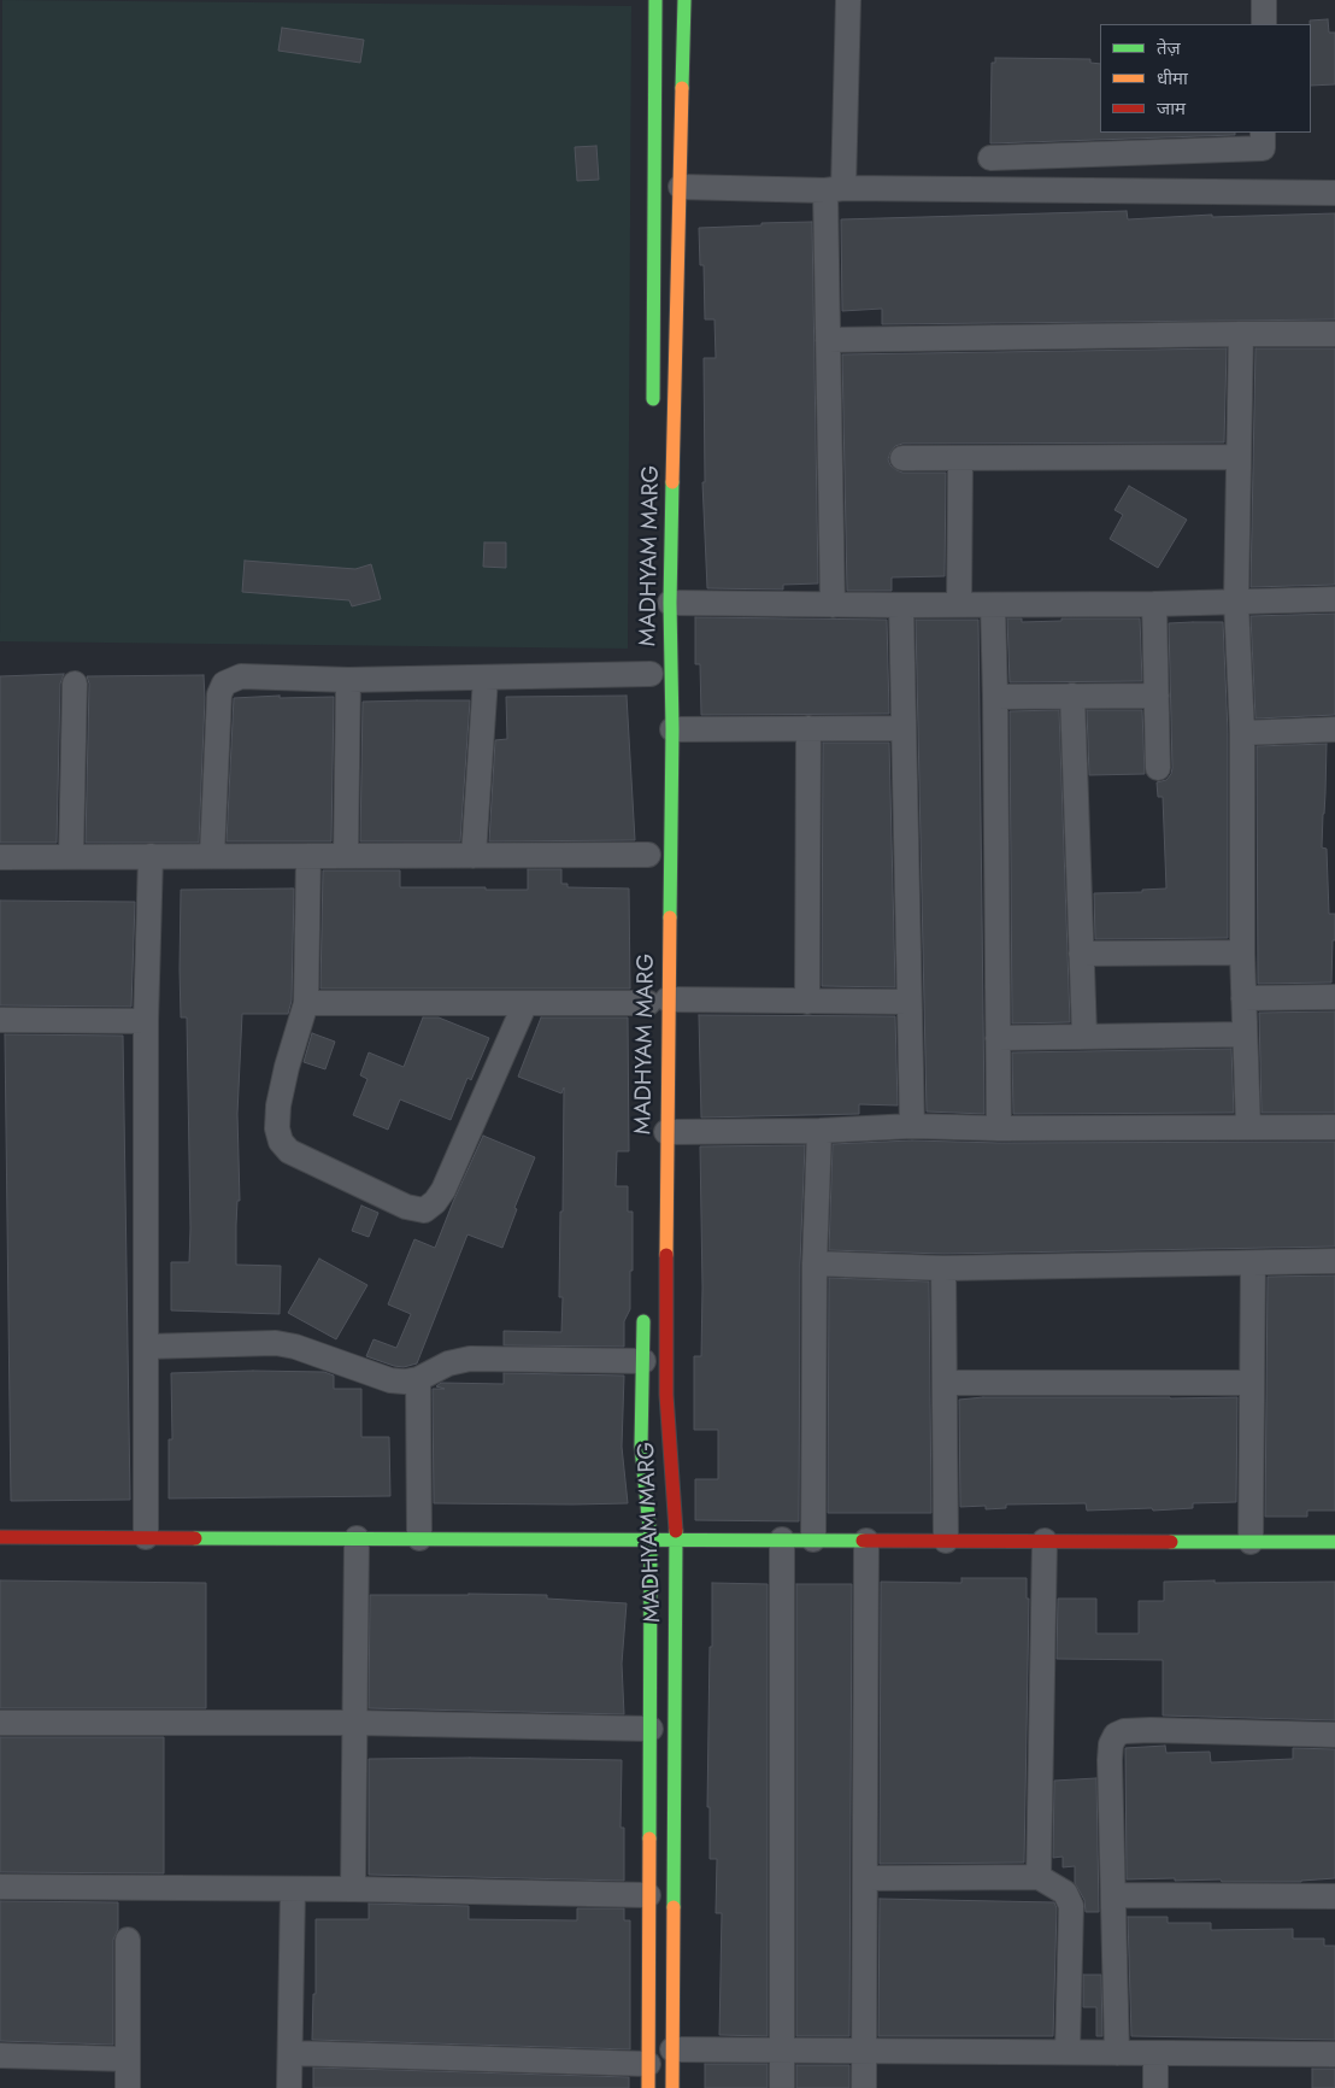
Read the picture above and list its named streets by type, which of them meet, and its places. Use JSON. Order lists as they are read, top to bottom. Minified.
{"streets":{"street":["MADHYAM MARG"]},"legend":["तेज़","धीमा","जाम"]}
